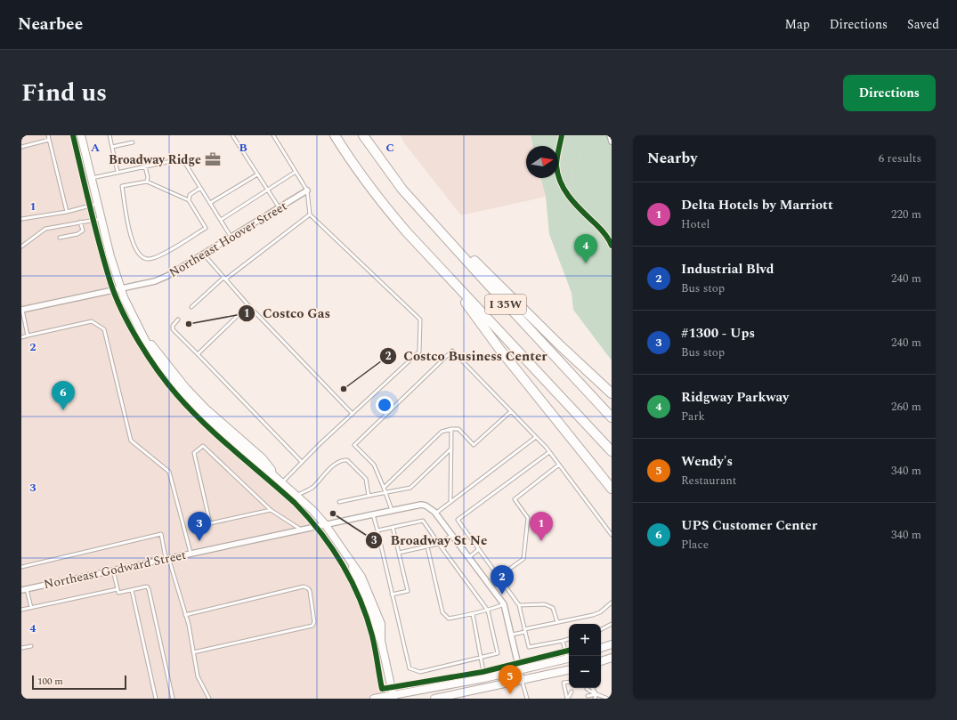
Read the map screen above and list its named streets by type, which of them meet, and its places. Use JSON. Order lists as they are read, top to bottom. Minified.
{"streets":{"highway":["I 35W"],"street":["Northeast Hoover Street","Northeast Godward Street"]},"places":{"office":["Broadway Ridge"],"other":["Costco Gas","Costco Business Center","Broadway St Ne"]},"scale_bar":"100 m","north":"right","page":{"header":"Nearbee","nav":["Map","Directions","Saved"],"title":"Find us","buttons":"Directions","heading":["Nearby","6 results"],"list":[{"mark":"1","name":"Delta Hotels by Marriott","note":"Hotel","value":"220 m"},{"mark":"2","name":"Industrial Blvd","note":"Bus stop","value":"240 m"},{"mark":"3","name":"#1300 - Ups","note":"Bus stop","value":"240 m"},{"mark":"4","name":"Ridgway Parkway","note":"Park","value":"260 m"},{"mark":"5","name":"Wendy's","note":"Restaurant","value":"340 m"},{"mark":"6","name":"UPS Customer Center","note":"Place","value":"340 m"}],"pins":["4","6","1","3","2","5"],"map_buttons":["+","−"],"scale":"100 m"},"grid":{"columns":["A","B","C"],"rows":["1","2","3","4"]}}
